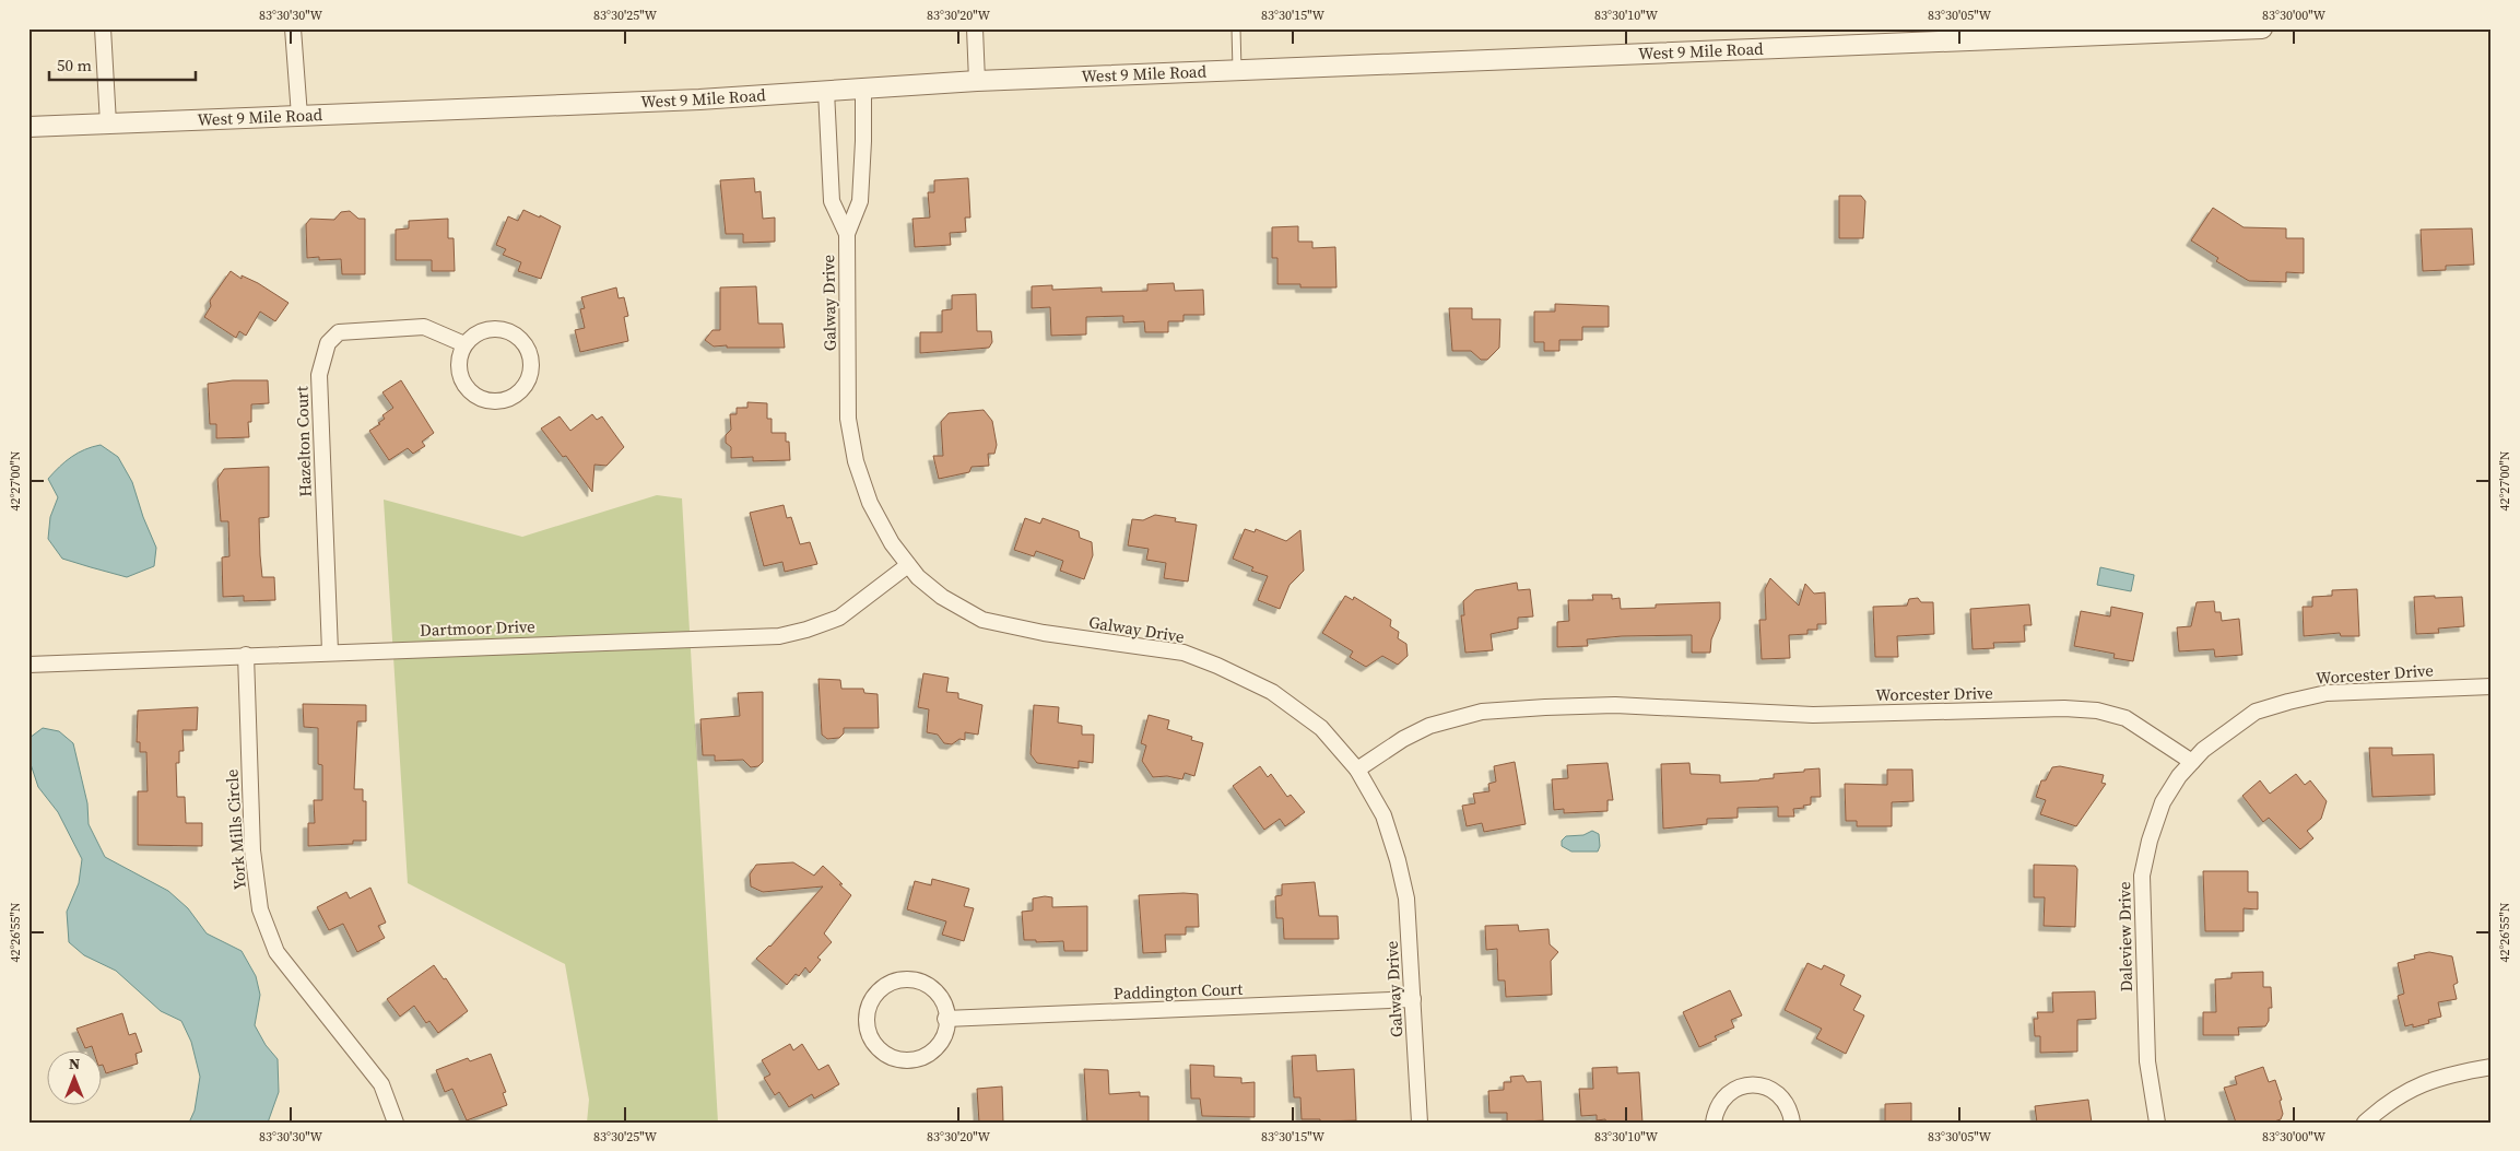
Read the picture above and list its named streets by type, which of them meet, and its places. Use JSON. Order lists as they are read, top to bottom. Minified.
{"streets":{"street":["West 9 Mile Road","Galway Drive","Hazelton Court","Dartmoor Drive","Worcester Drive","York Mills Circle","Daleview Drive","Paddington Court"]},"crossings":[["West 9 Mile Road","Galway Drive"],["Galway Drive","Dartmoor Drive"],["Galway Drive","Worcester Drive"],["Galway Drive","Paddington Court"],["Hazelton Court","Dartmoor Drive"],["Dartmoor Drive","York Mills Circle"],["Worcester Drive","Daleview Drive"]],"scale_bar":"50 m","north":"top","coordinates":["83°30'30\"W","83°30'25\"W","83°30'20\"W","83°30'15\"W","83°30'10\"W","83°30'05\"W","83°30'00\"W","42°27'00\"N","42°26'55\"N"]}
